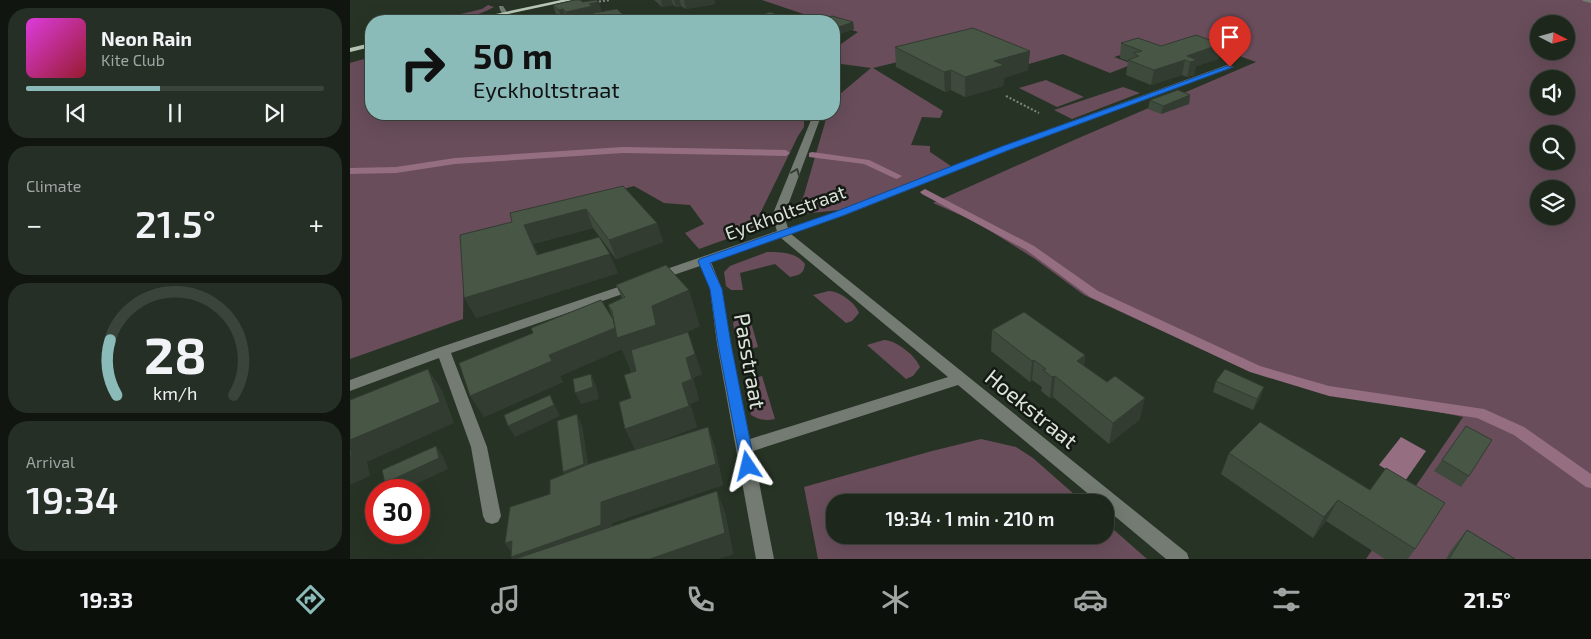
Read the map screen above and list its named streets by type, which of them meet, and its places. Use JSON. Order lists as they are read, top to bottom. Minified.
{"streets":{"street":["Eyckholtstraat","Passtraat","Hoekstraat"]},"crossings":[["Eyckholtstraat","Passtraat"],["Passtraat","Hoekstraat"]],"north":"right","page":{"turn":["50 m","Eyckholtstraat"],"song":["Neon Rain","Kite Club"],"tile":["Climate",["Arrival","19:34"]],"heat":["−","21.5°","+"],"limit":"30","trip":"19:34 · 1 min · 210 m","tabs":["19:33","21.5°"],"gauge":["28","km/h"]}}
